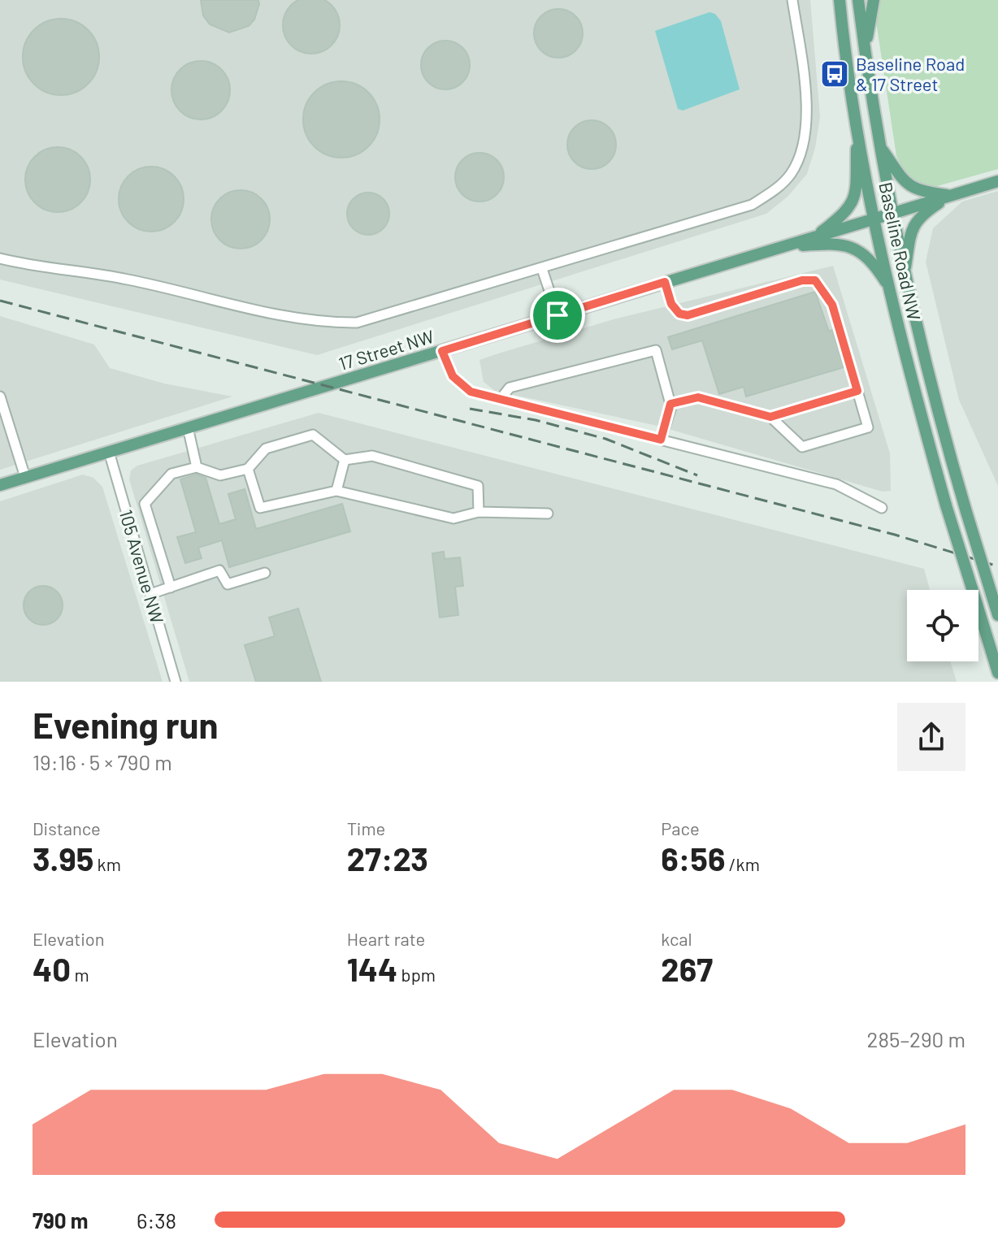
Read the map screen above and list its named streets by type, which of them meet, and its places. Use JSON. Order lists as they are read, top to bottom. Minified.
{"streets":{"main road":["Baseline Road NW","17 Street NW"],"street":["105 Avenue NW"]},"crossings":[["17 Street NW","105 Avenue NW"]],"places":{"bus stop":["Baseline Road & 17 Street"]},"page":{"heading":["Evening run","19:16 · 5 × 790 m"],"stats":[["Distance","3.95 km"],["Time","27:23"],["Pace","6:56 /km"],["Elevation","40 m"],["Heart rate","144 bpm"],["kcal","267"]],"chart":["Elevation","285–290 m"],"list":[{"name":"790 m","note":"6:38"}]}}
